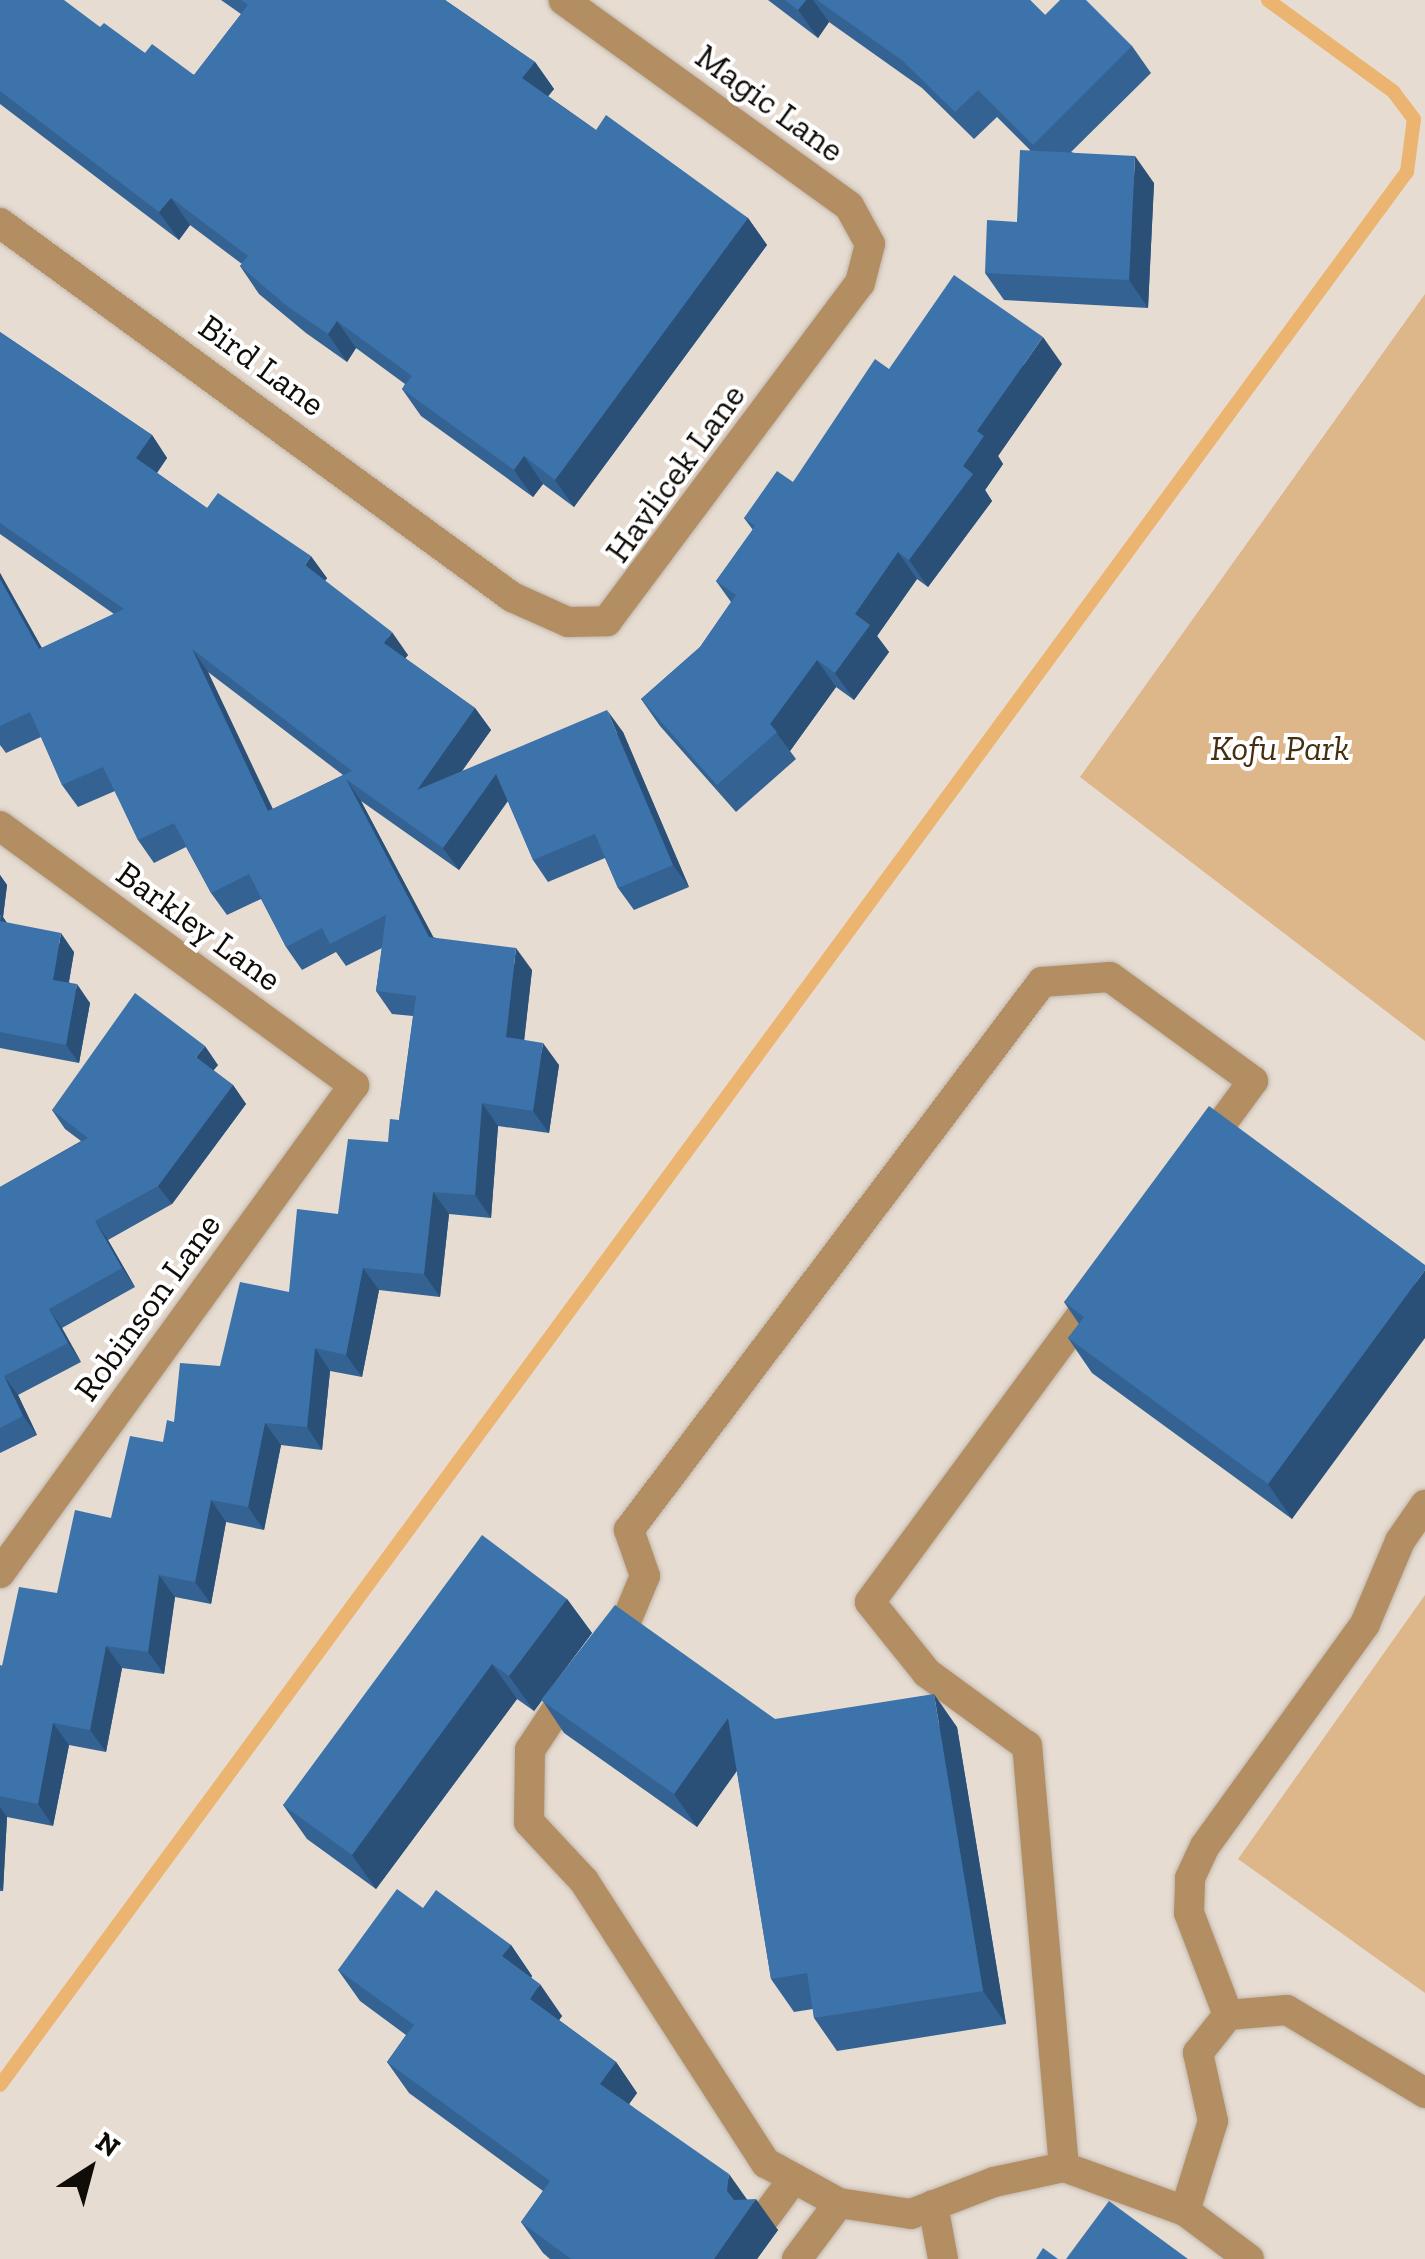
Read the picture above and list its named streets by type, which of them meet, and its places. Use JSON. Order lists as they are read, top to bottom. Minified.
{"streets":{"street":["Magic Lane","Bird Lane","Havlicek Lane","Barkley Lane","Robinson Lane"]},"crossings":[["Magic Lane","Havlicek Lane"],["Bird Lane","Havlicek Lane"],["Barkley Lane","Robinson Lane"]],"parks":["Kofu Park"],"north":"top right"}
